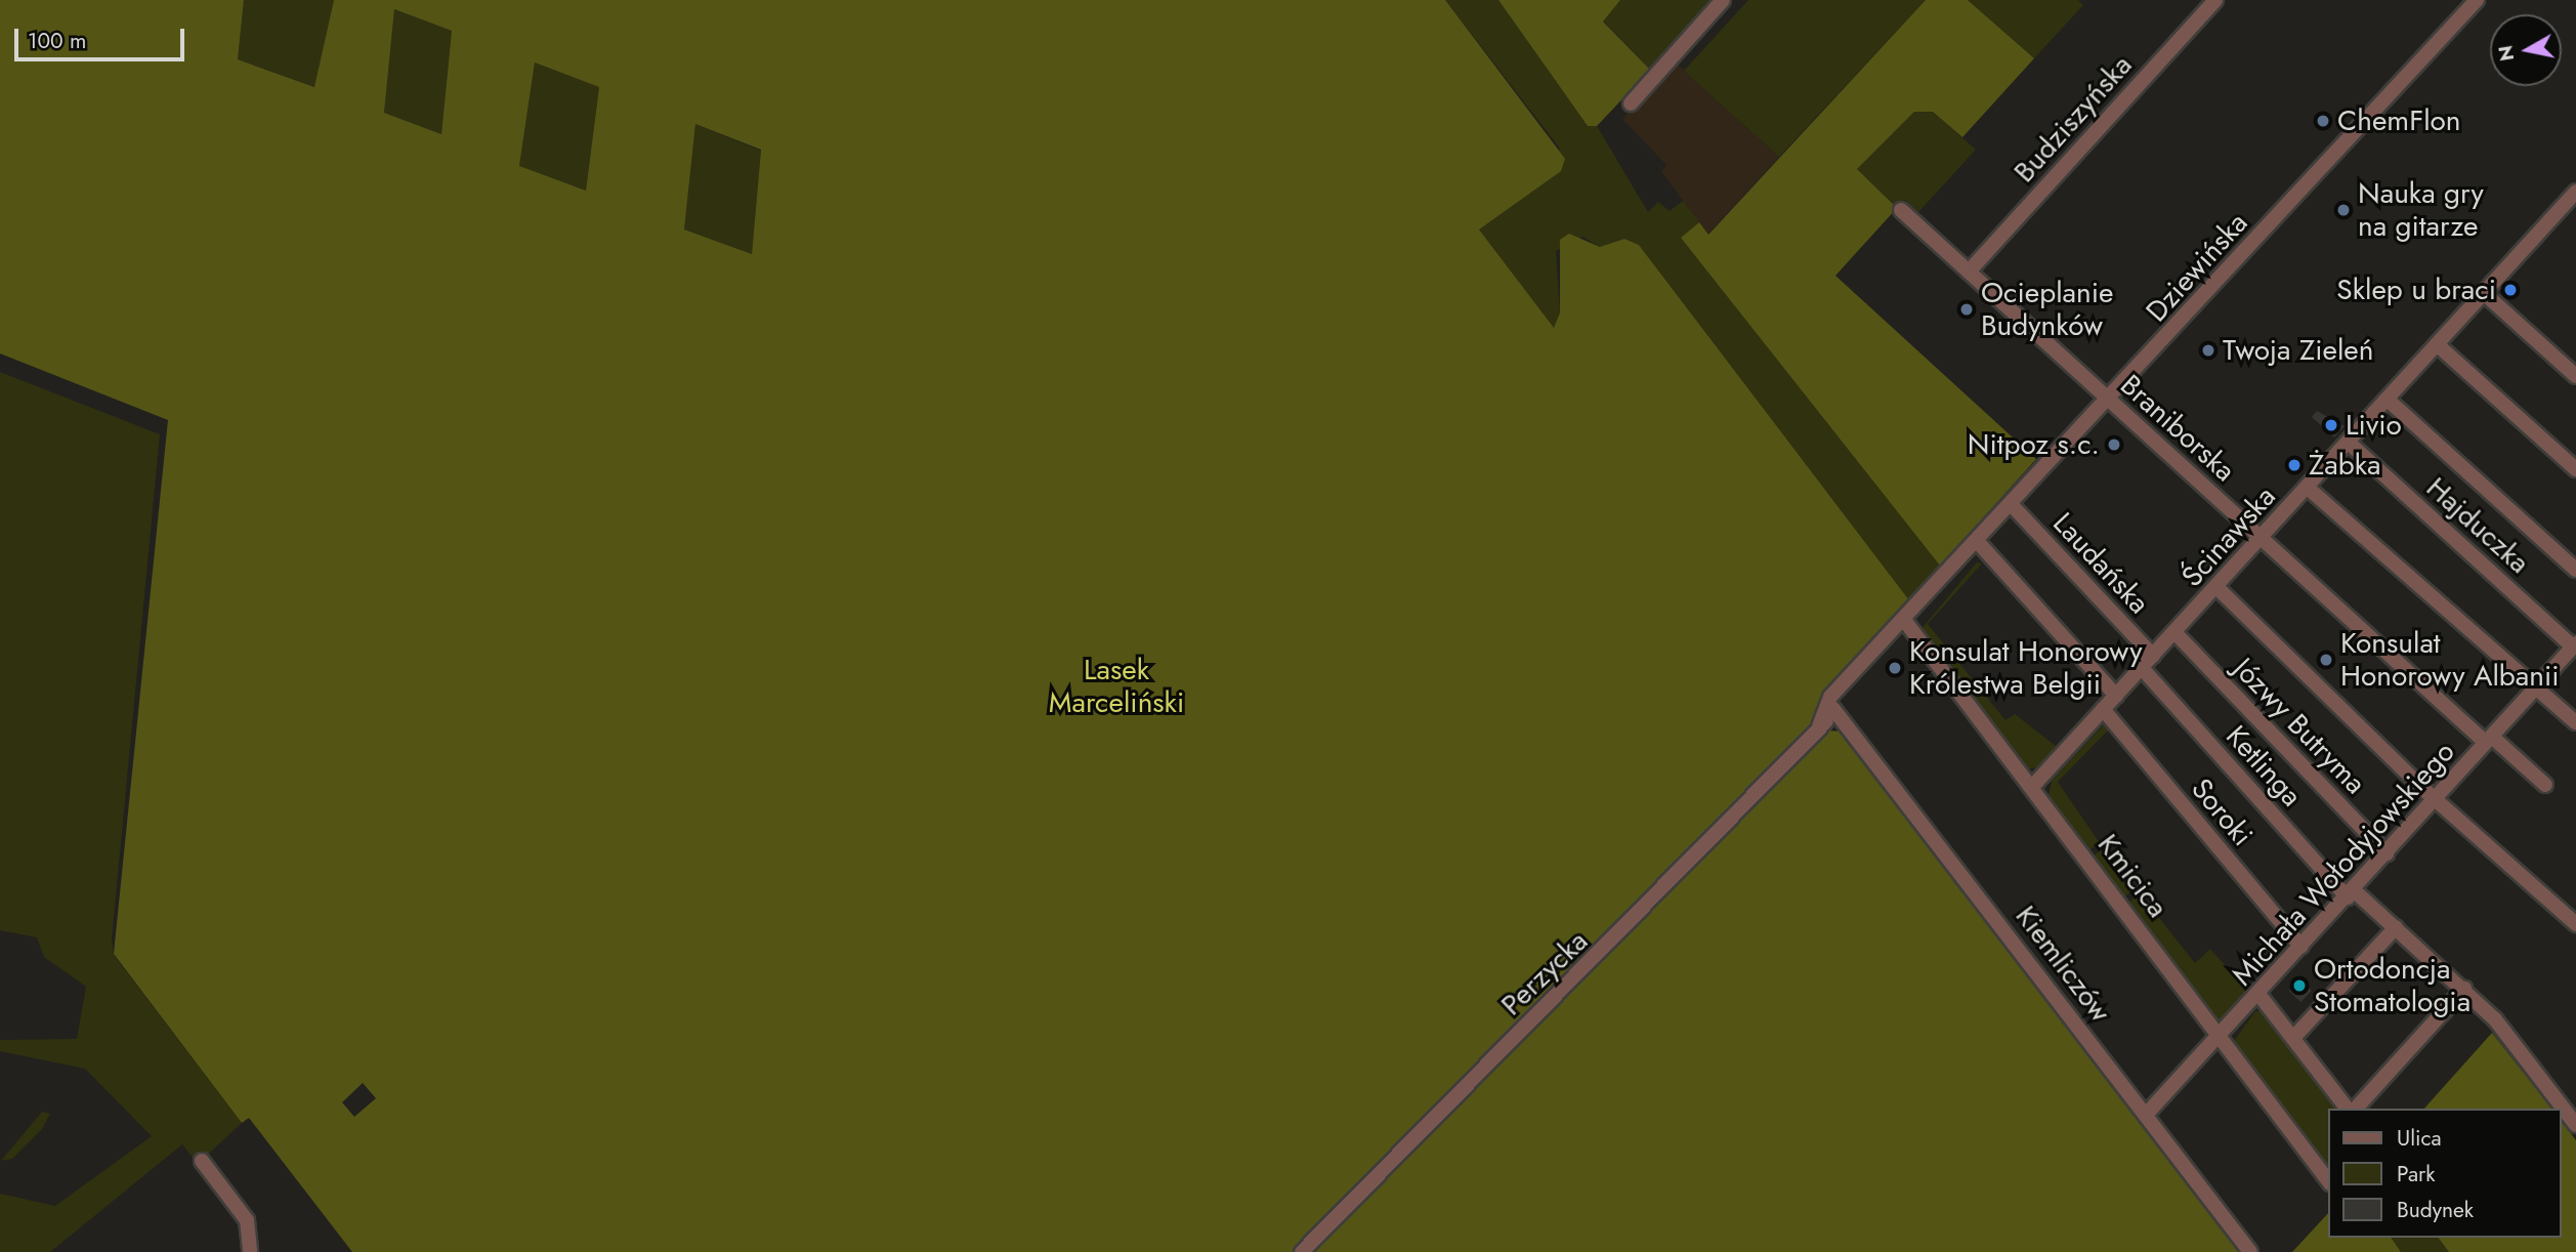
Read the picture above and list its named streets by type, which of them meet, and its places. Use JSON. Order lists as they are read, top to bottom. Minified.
{"streets":{"street":["Budziszyńska","Dziewińska","Braniborska","Hajduczka","Ścinawska","Laudańska","Józwy Butryma","Ketlinga","Soroki","Michała Wołodyjowskiego","Kmicica","Kiemliczów","Perzycka"]},"crossings":[["Budziszyńska","Braniborska"],["Dziewińska","Braniborska"],["Dziewińska","Laudańska"],["Dziewińska","Kmicica"],["Dziewińska","Kiemliczów"],["Dziewińska","Perzycka"],["Braniborska","Ścinawska"],["Braniborska","Michała Wołodyjowskiego"],["Hajduczka","Ścinawska"],["Hajduczka","Michała Wołodyjowskiego"],["Ścinawska","Laudańska"],["Ścinawska","Józwy Butryma"],["Ścinawska","Ketlinga"],["Ścinawska","Soroki"],["Ścinawska","Kmicica"],["Józwy Butryma","Michała Wołodyjowskiego"],["Ketlinga","Michała Wołodyjowskiego"],["Soroki","Michała Wołodyjowskiego"],["Michała Wołodyjowskiego","Kmicica"],["Michała Wołodyjowskiego","Kiemliczów"]],"parks":["Lasek Marceliński"],"places":["ChemFlon","Nauka gry na gitarze","Sklep u braci","Ocieplanie Budynków","Twoja Zieleń","Livio","Nitpoz s.c.","Żabka","Konsulat Honorowy Albanii","Konsulat Honorowy Królestwa Belgii","Ortodoncja Stomatologia"],"legend":["Ulica","Park","Budynek"],"scale_bar":"100 m","north":"left"}
